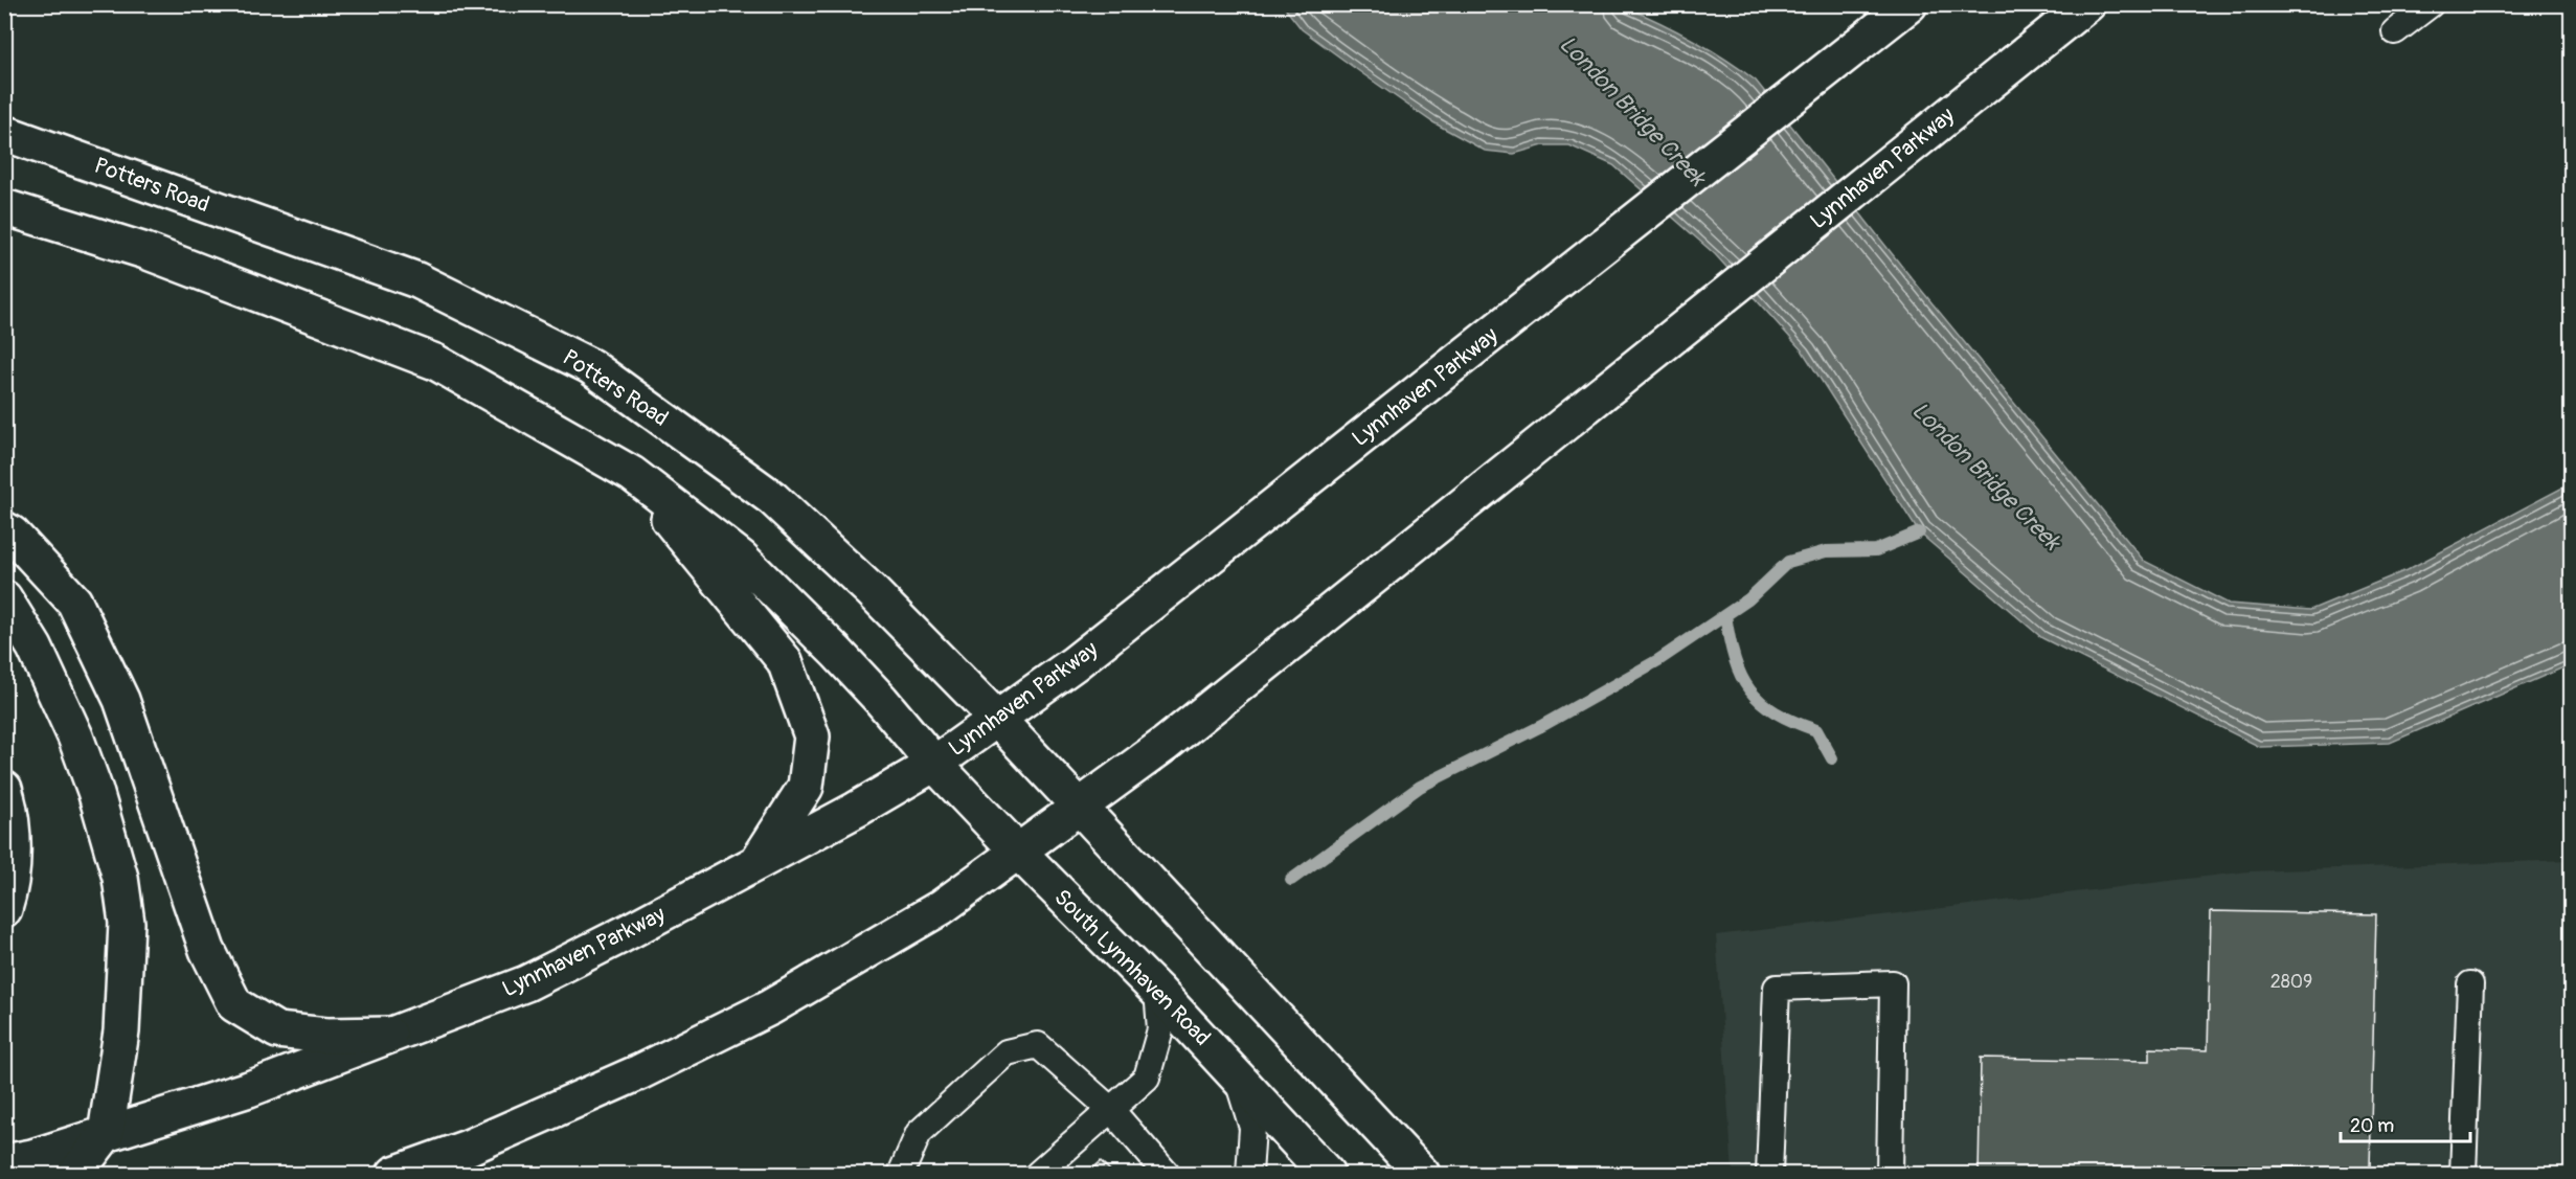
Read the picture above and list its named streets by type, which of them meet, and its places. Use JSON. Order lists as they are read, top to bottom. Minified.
{"streets":{"main road":["Lynnhaven Parkway","Potters Road","South Lynnhaven Road"]},"crossings":[["Lynnhaven Parkway","Potters Road"],["Lynnhaven Parkway","South Lynnhaven Road"]],"water":["London Bridge Creek"],"house_numbers":["2809"],"scale_bar":"20 m"}
